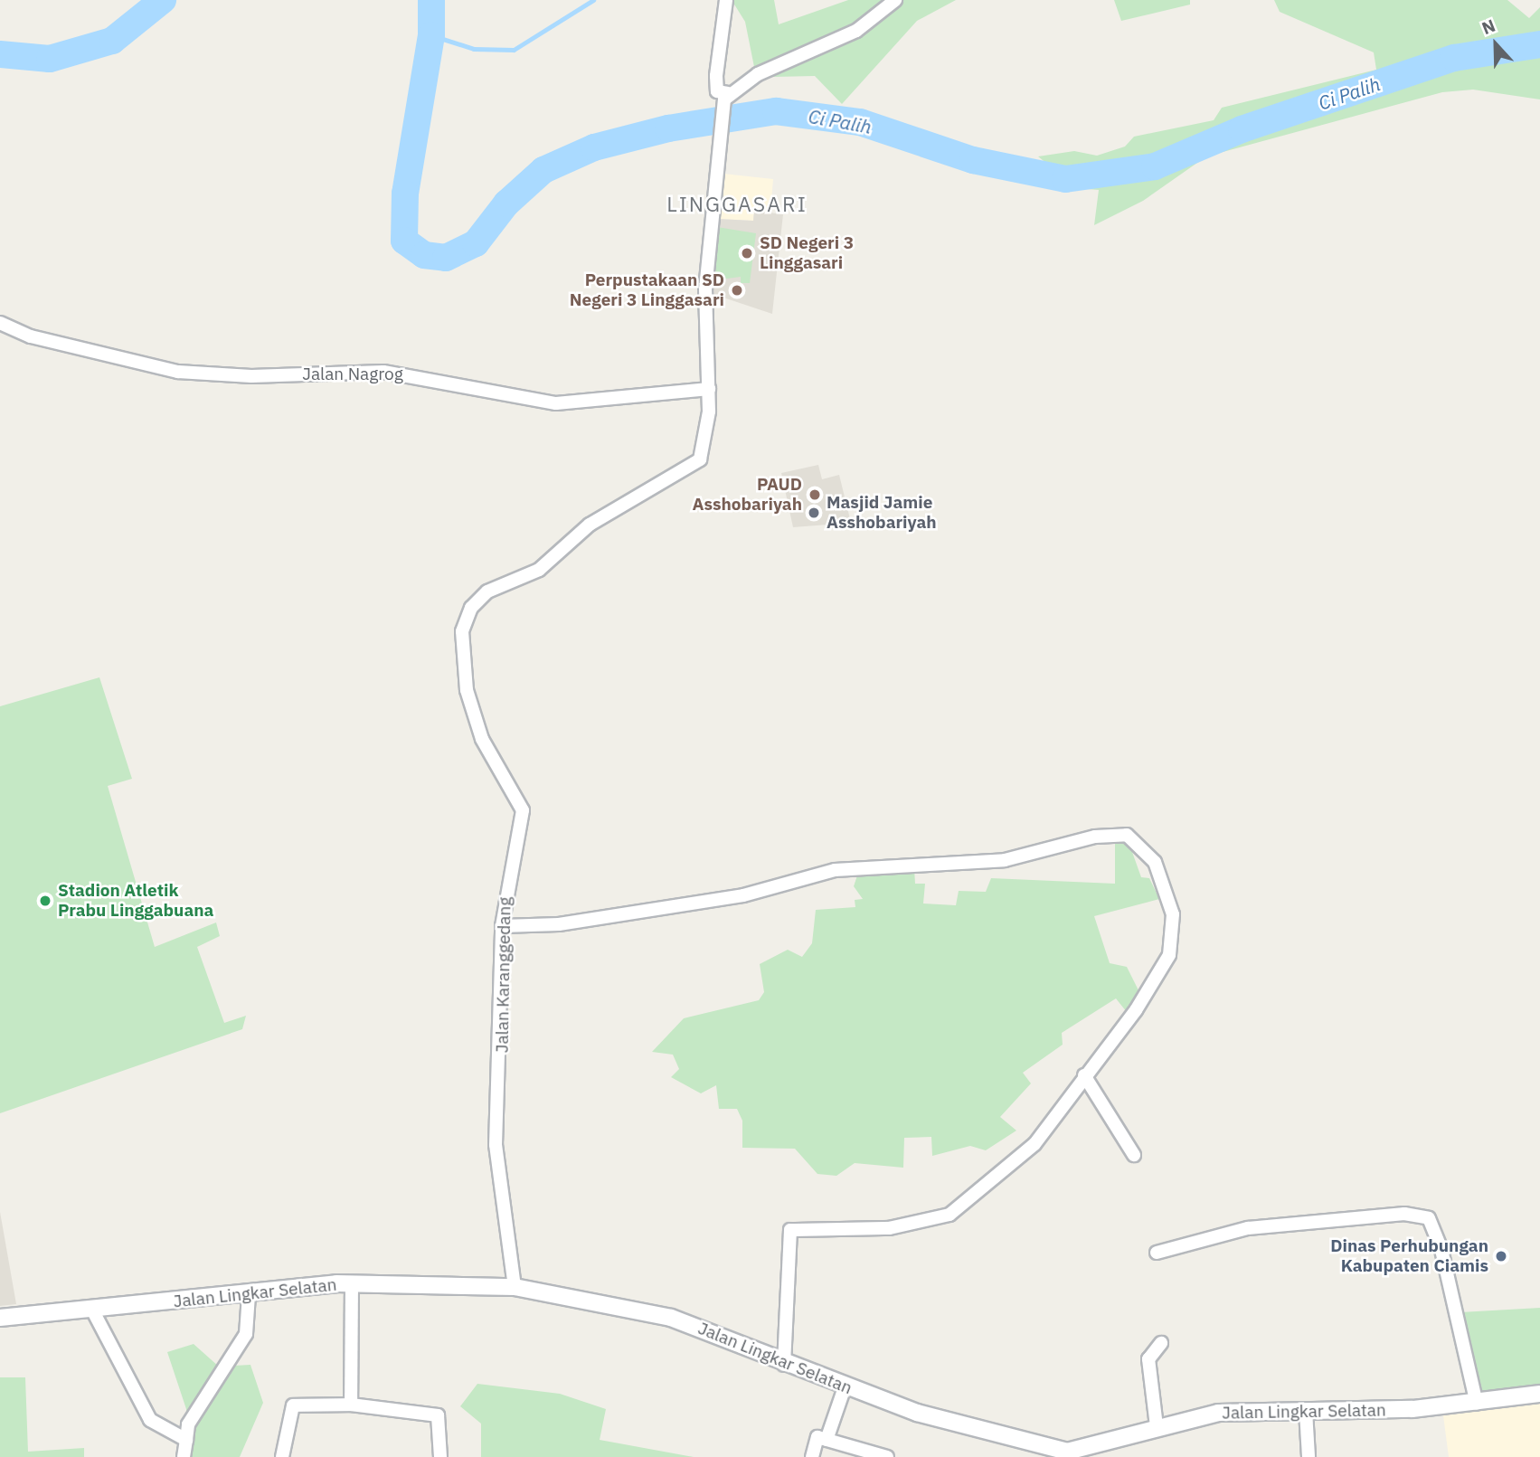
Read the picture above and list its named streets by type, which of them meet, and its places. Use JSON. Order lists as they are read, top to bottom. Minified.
{"streets":{"street":["Jalan Nagrog","Jalan Karanggedang","Jalan Lingkar Selatan"]},"crossings":[["Jalan Nagrog","Jalan Karanggedang"],["Jalan Karanggedang","Jalan Lingkar Selatan"]],"districts":["LINGGASARI"],"water":["Ci Palih"],"places":["SD Negeri 3 Linggasari","Perpustakaan SD Negeri 3 Linggasari","PAUD Asshobariyah","Masjid Jamie Asshobariyah","Stadion Atletik Prabu Linggabuana","Dinas Perhubungan Kabupaten Ciamis"],"north":"top"}
